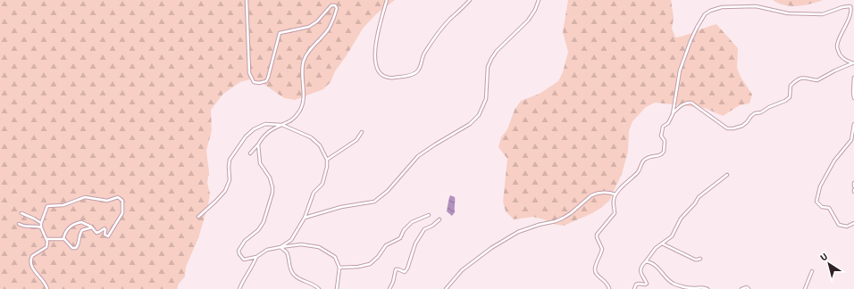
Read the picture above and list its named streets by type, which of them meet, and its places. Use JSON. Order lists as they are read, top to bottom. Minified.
{"north":"top left"}
